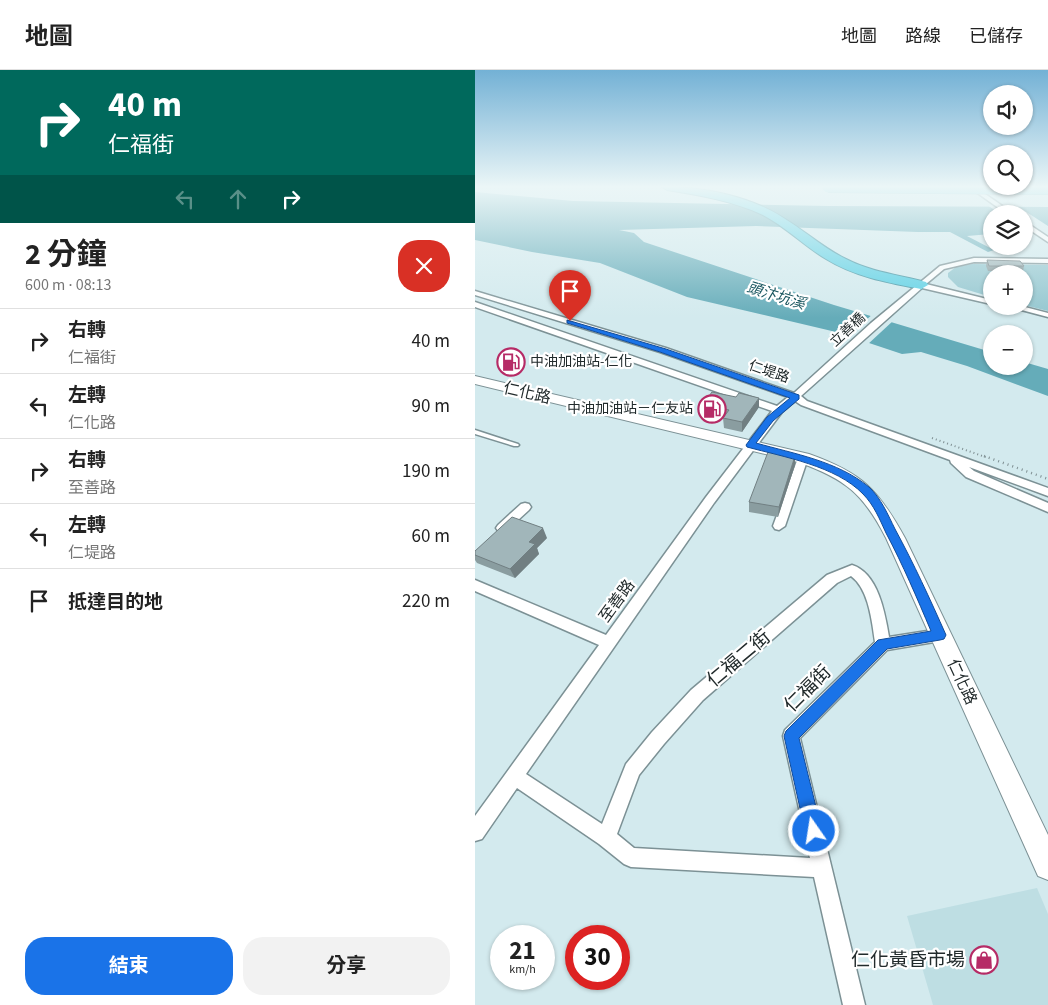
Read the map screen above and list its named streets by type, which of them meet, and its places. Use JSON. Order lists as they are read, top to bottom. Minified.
{"streets":{"main road":["仁化路"],"street":["立善橋","仁堤路","至善路","仁福二街","仁福街"]},"crossings":[["立善橋","仁堤路"],["立善橋","至善路"],["仁堤路","至善路"],["仁化路","至善路"],["仁福二街","仁福街"]],"water":["頭汴坑溪"],"places":{"fuel station":["中油加油站-仁化","中油加油站－仁友站"],"shop":["仁化黃昏市場"]},"page":{"header":"地圖","nav":["地圖","路線","已儲存"],"turn":["40 m","仁福街"],"map_buttons":["+","−"],"heading":["2 分鐘","600 m · 08:13"],"list":[{"name":"右轉","note":"仁福街","value":"40 m"},{"name":"左轉","note":"仁化路","value":"90 m"},{"name":"右轉","note":"至善路","value":"190 m"},{"name":"左轉","note":"仁堤路","value":"60 m"},{"name":"抵達目的地","value":"220 m"}],"speed":"21 km/h","limit":"30","buttons":["結束","分享"]}}
